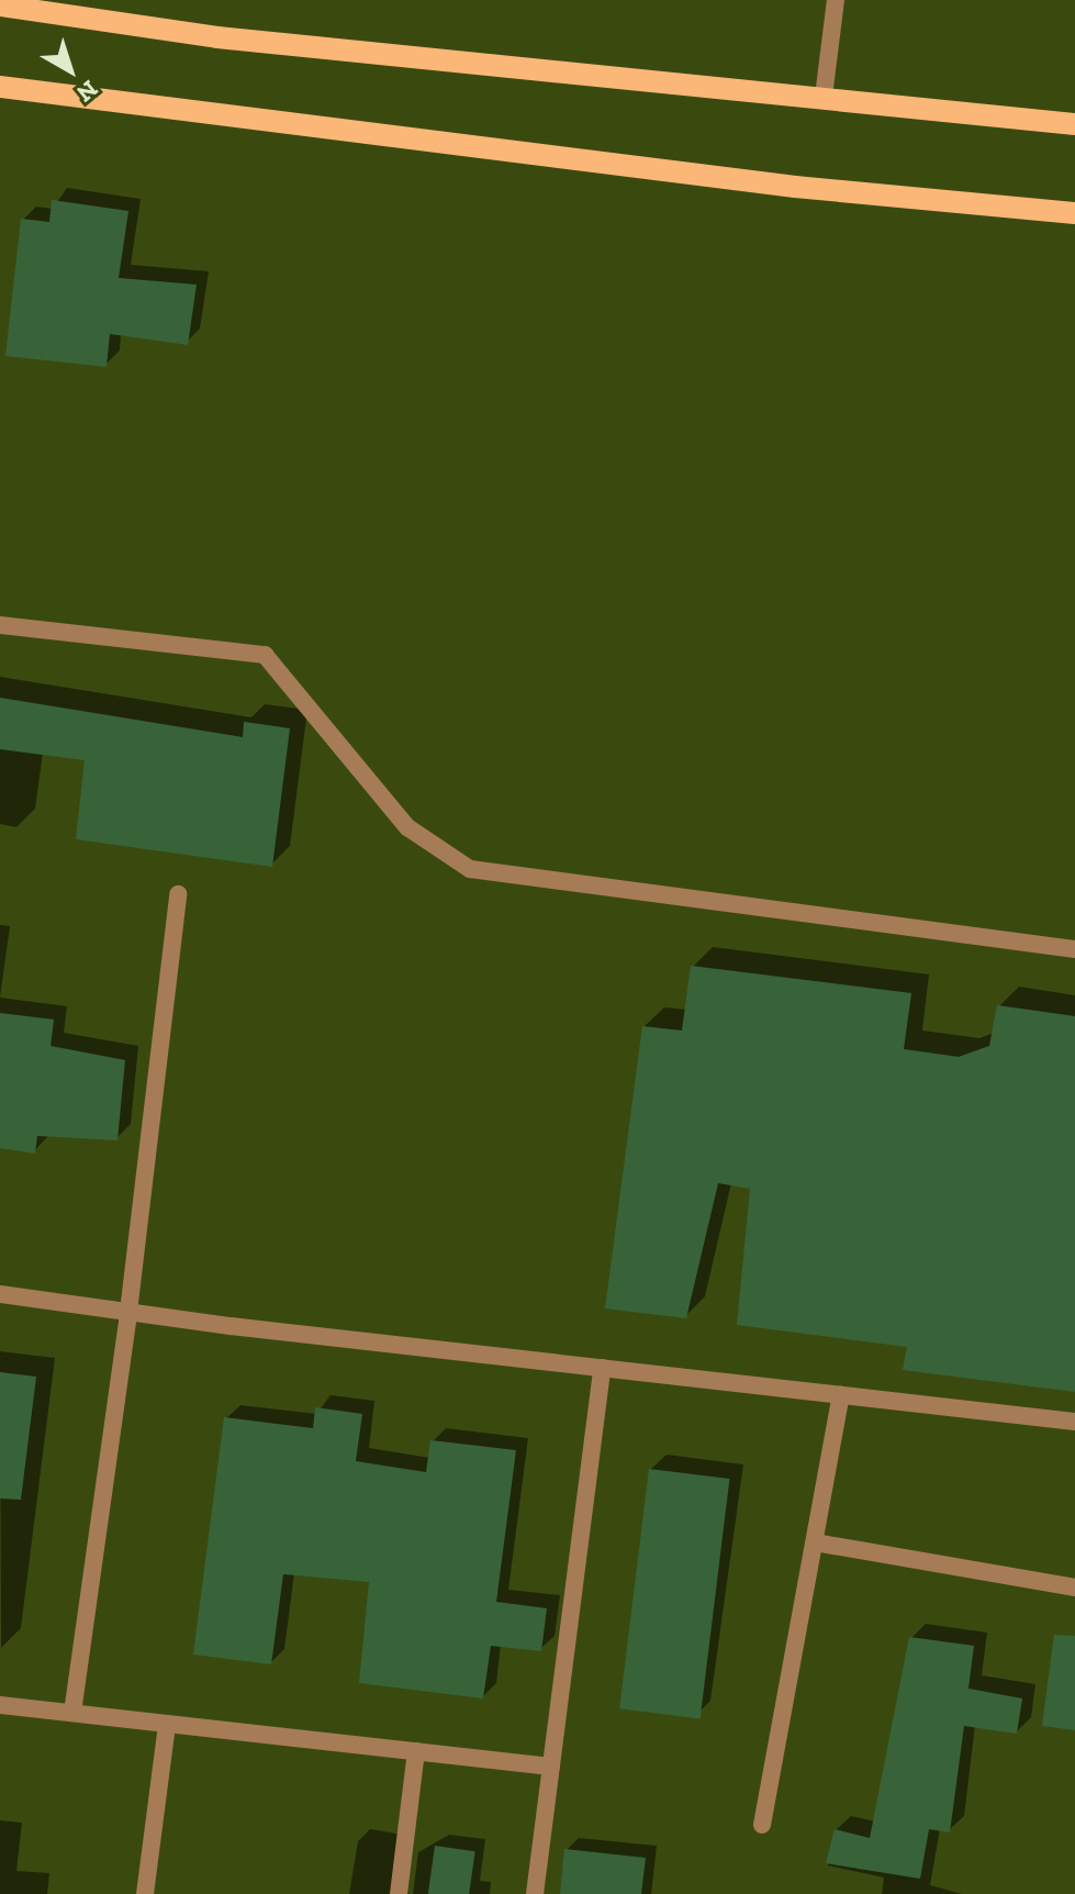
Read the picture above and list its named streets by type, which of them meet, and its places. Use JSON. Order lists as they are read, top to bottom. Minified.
{"north":"bottom right"}
